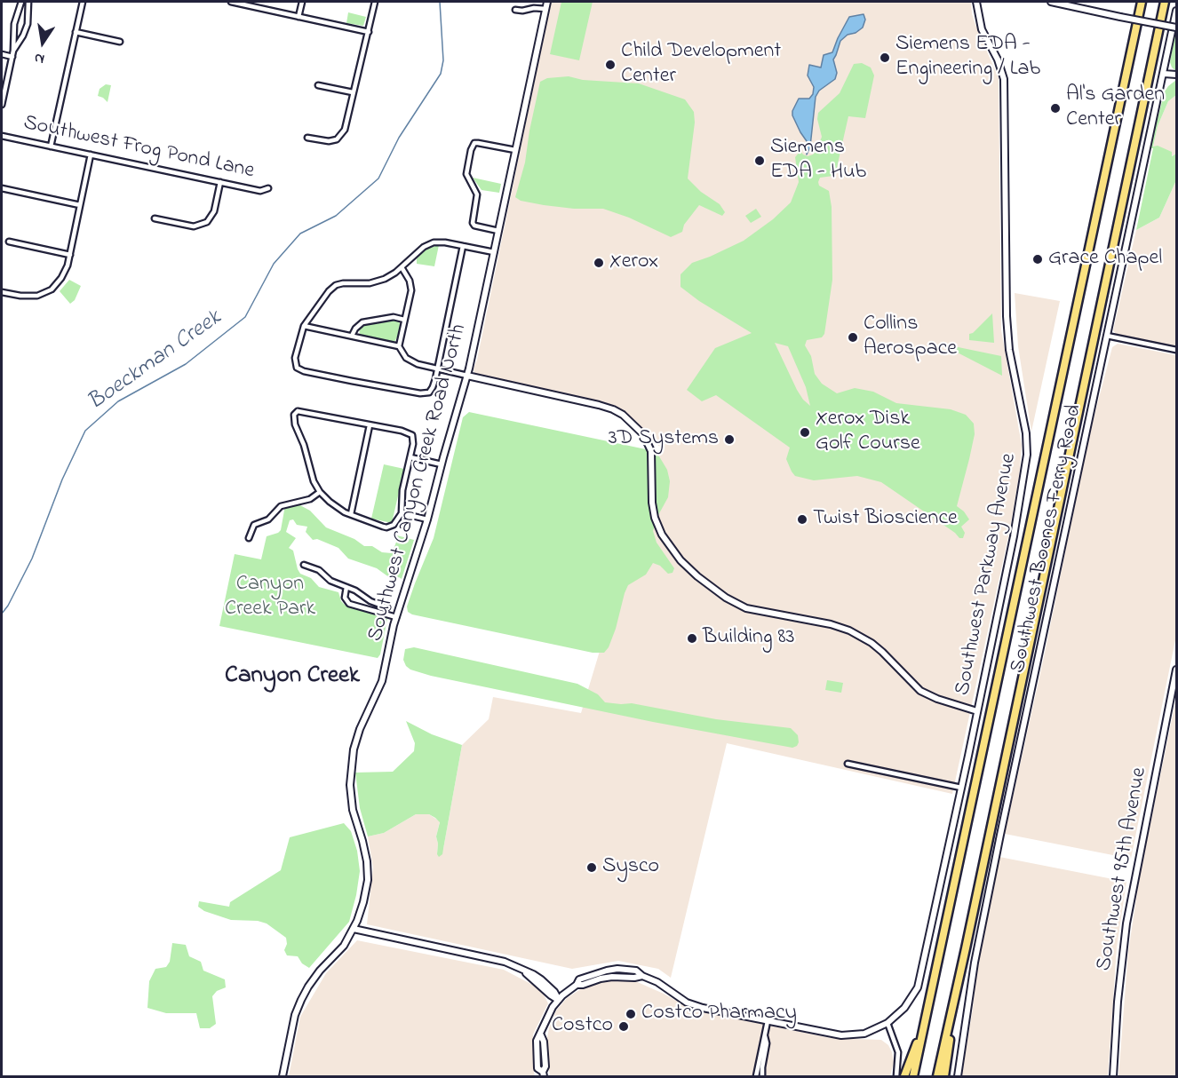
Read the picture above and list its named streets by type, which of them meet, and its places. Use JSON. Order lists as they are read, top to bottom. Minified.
{"streets":{"street":["Southwest Frog Pond Lane","Southwest Canyon Creek Road North","Southwest Boones Ferry Road","Southwest Parkway Avenue","Southwest 95th Avenue"]},"districts":["Canyon Creek"],"water":["Boeckman Creek"],"parks":["Canyon Creek Park"],"places":["Siemens EDA - Engineering / Lab","Child Development Center","Al's Garden Center","Siemens EDA - Hub","Grace Chapel","Xerox","Collins Aerospace","Xerox Disk Golf Course","3D Systems","Twist Bioscience","Building 83","Sysco","Costco Pharmacy","Costco"],"north":"bottom"}
